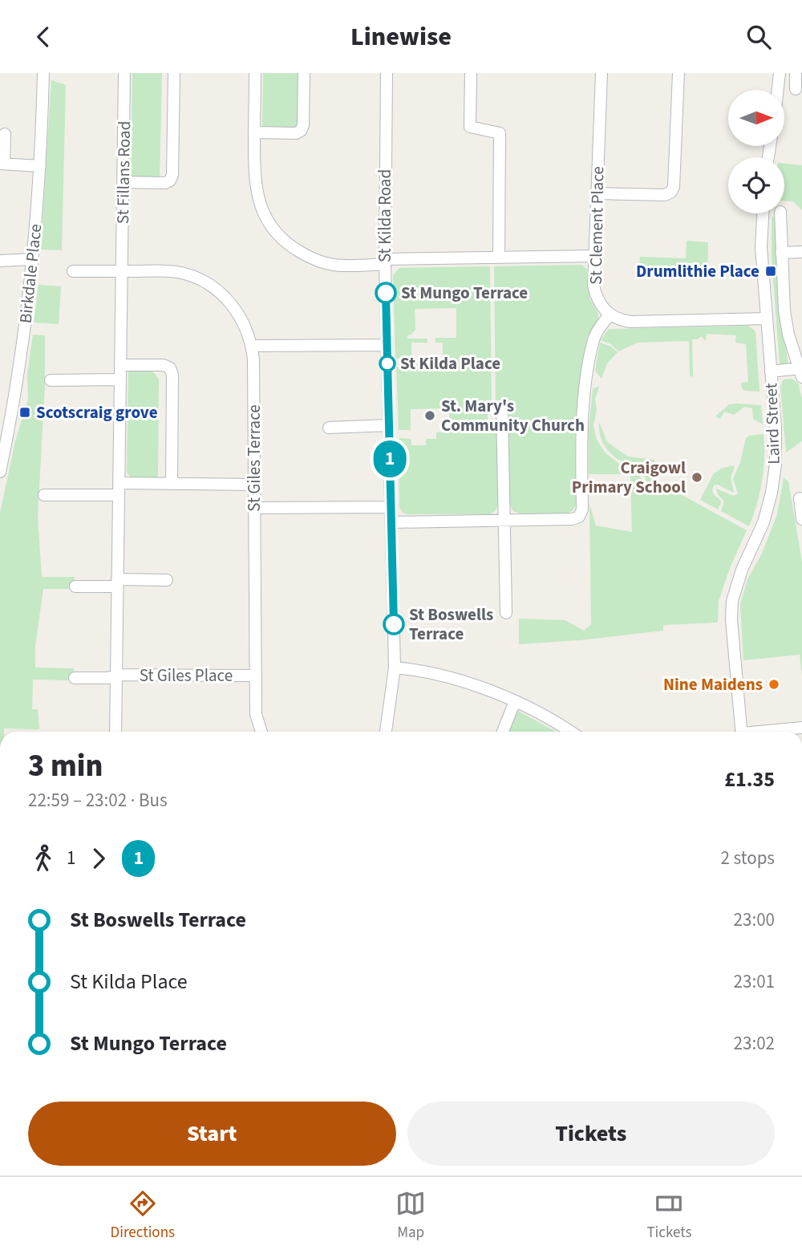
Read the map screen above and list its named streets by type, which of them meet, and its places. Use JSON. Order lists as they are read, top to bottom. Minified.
{"streets":{"street":["St Fillans Road","St Kilda Road","St Clement Place","Birkdale Place","Laird Street","St Giles Terrace","St Giles Place"]},"crossings":[["St Fillans Road","St Giles Terrace"],["St Fillans Road","St Giles Place"],["St Giles Terrace","St Giles Place"]],"places":{"transit":["Drumlithie Place","Scotscraig grove"],"other":["St Mungo Terrace","St Kilda Place","St. Mary's Community Church","Craigowl Primary School","St Boswells Terrace","Nine Maidens"]},"lines":["bus line 1"],"north":"right","page":{"header":"Linewise","on_map":"1","heading":["3 min","22:59 – 23:02 · Bus","£1.35"],"legs":["1","1","2 stops"],"list":[{"name":"St Boswells Terrace","value":"23:00"},{"name":"St Kilda Place","value":"23:01"},{"name":"St Mungo Terrace","value":"23:02"}],"buttons":["Start","Tickets"],"tabs":["Directions","Map","Tickets"]}}
